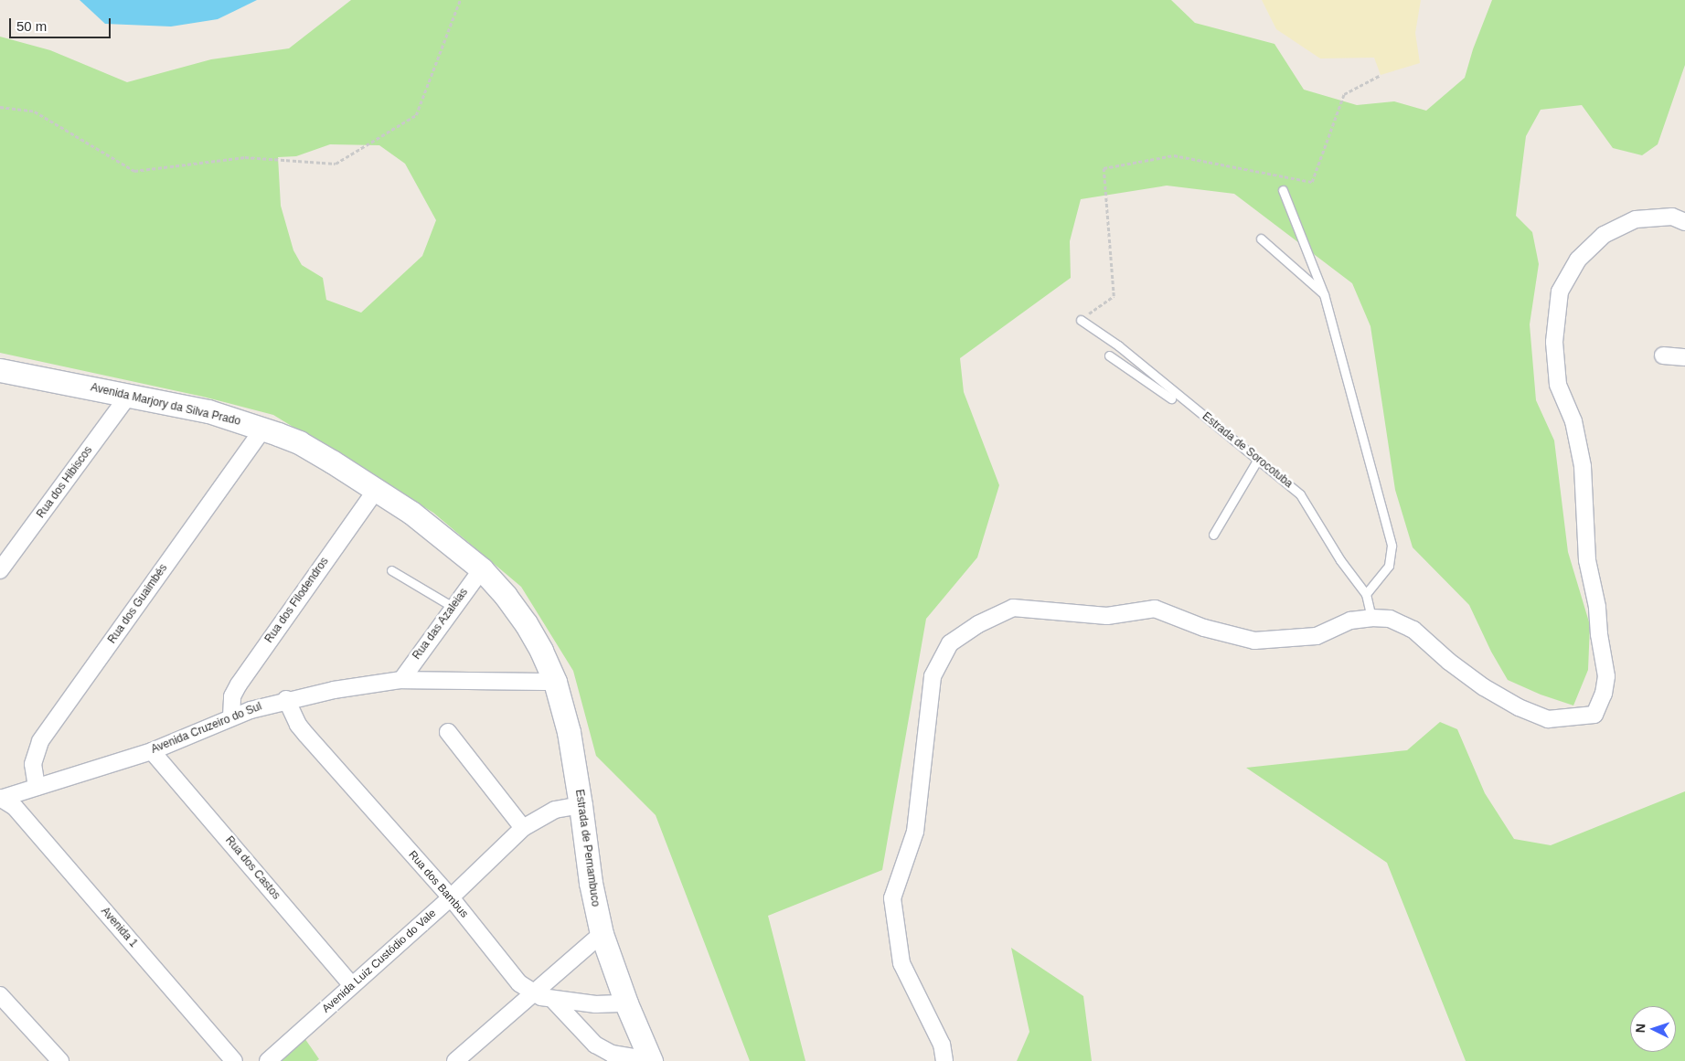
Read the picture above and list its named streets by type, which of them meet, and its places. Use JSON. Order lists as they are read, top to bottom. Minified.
{"streets":{"main road":["Avenida Marjory da Silva Prado","Estrada de Pernambuco"],"street":["Rua dos Hibiscos","Rua dos Filodendros","Rua dos Guaimbés","Rua das Azaleias","Avenida Cruzeiro do Sul","Rua dos Castos","Rua dos Bambus","Avenida 1","Avenida Luiz Custódio do Vale"],"lane":["Estrada de Sorocotuba"]},"crossings":[["Avenida Marjory da Silva Prado","Rua dos Hibiscos"],["Avenida Marjory da Silva Prado","Rua dos Filodendros"],["Avenida Marjory da Silva Prado","Rua dos Guaimbés"],["Avenida Marjory da Silva Prado","Rua das Azaleias"],["Avenida Marjory da Silva Prado","Avenida Cruzeiro do Sul"],["Avenida Marjory da Silva Prado","Estrada de Pernambuco"],["Rua dos Filodendros","Avenida Cruzeiro do Sul"],["Rua dos Guaimbés","Avenida Cruzeiro do Sul"],["Rua das Azaleias","Avenida Cruzeiro do Sul"],["Avenida Cruzeiro do Sul","Estrada de Pernambuco"],["Avenida Cruzeiro do Sul","Rua dos Castos"],["Avenida Cruzeiro do Sul","Rua dos Bambus"],["Avenida Cruzeiro do Sul","Avenida 1"],["Estrada de Pernambuco","Rua dos Bambus"],["Estrada de Pernambuco","Avenida Luiz Custódio do Vale"],["Rua dos Castos","Avenida Luiz Custódio do Vale"],["Rua dos Bambus","Avenida Luiz Custódio do Vale"]],"scale_bar":"50 m","north":"left"}
